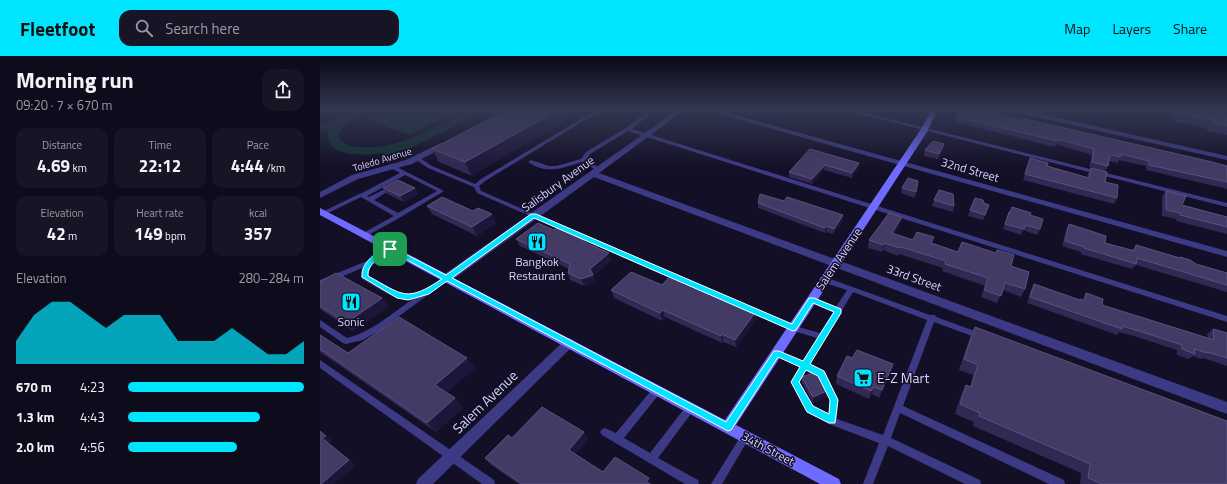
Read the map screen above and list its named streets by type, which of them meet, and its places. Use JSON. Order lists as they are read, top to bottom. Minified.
{"streets":{"main road":["Salem Avenue","34th Street"],"street":["Toledo Avenue","32nd Street","Salisbury Avenue","33rd Street"]},"crossings":[["32nd Street","Salem Avenue"],["Salisbury Avenue","33rd Street"],["Salisbury Avenue","34th Street"],["Salem Avenue","33rd Street"],["Salem Avenue","34th Street"]],"places":{"restaurant":["Bangkok Restaurant","Sonic"],"supermarket":["E-Z Mart"]},"page":{"header":"Fleetfoot","search":"Search here","nav":["Map","Layers","Share"],"heading":["Morning run","09:20 · 7 × 670 m"],"stats":[["Distance","4.69 km"],["Time","22:12"],["Pace","4:44 /km"],["Elevation","42 m"],["Heart rate","149 bpm"],["kcal","357"]],"chart":["Elevation","280–284 m"],"list":[{"name":"670 m","note":"4:23"},{"name":"1.3 km","note":"4:43"},{"name":"2.0 km","note":"4:56"}]}}
